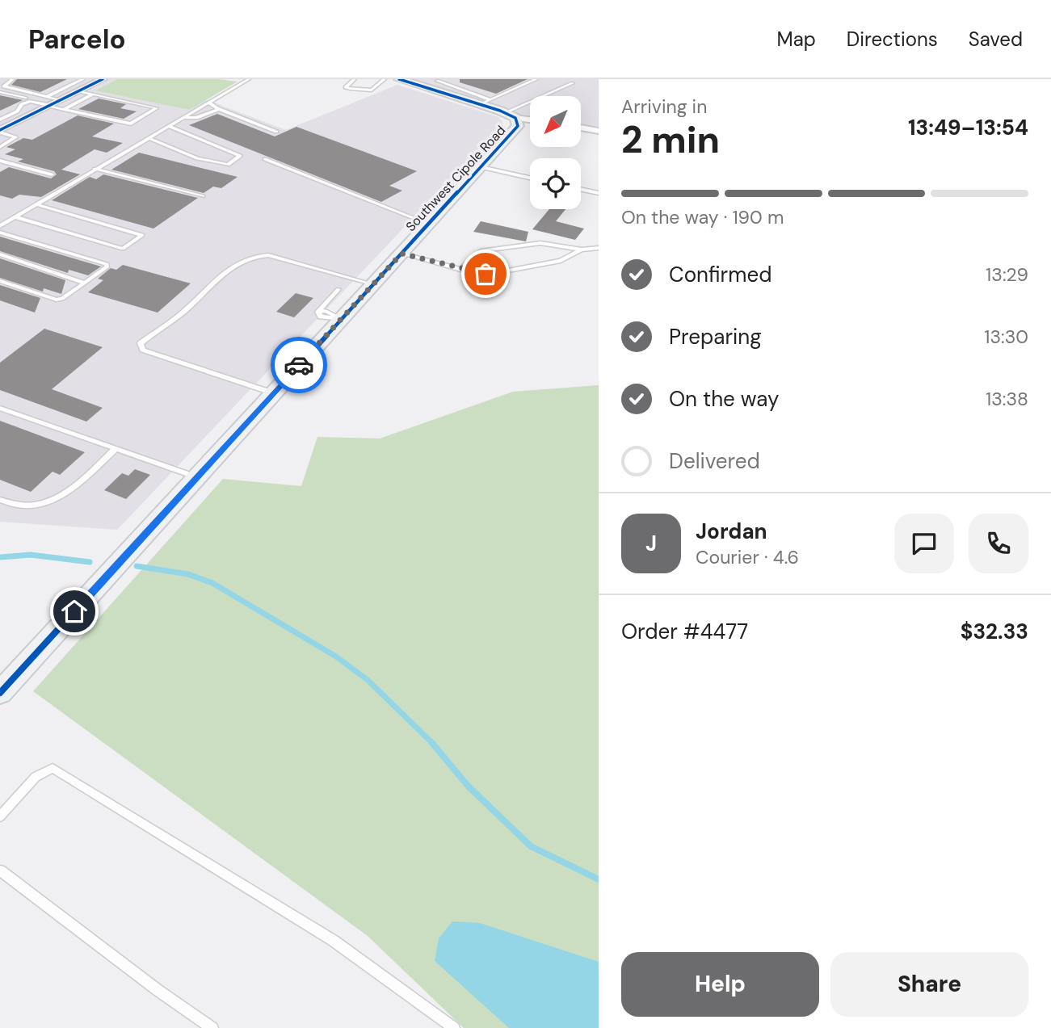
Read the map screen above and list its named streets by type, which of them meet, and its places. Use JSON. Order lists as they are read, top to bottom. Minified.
{"streets":{"street":["Southwest Cipole Road"]},"north":"bottom left","page":{"header":"Parcelo","nav":["Map","Directions","Saved"],"heading":["2 min","Arriving in","13:49–13:54"],"panel":["Jordan","Courier · 4.6","Order #4477","$32.33"],"bar":"On the way · 190 m","list":[["Confirmed","13:29"],["Preparing","13:30"],["On the way","13:38"],"Delivered"],"round":"J","buttons":["Help","Share"]}}
